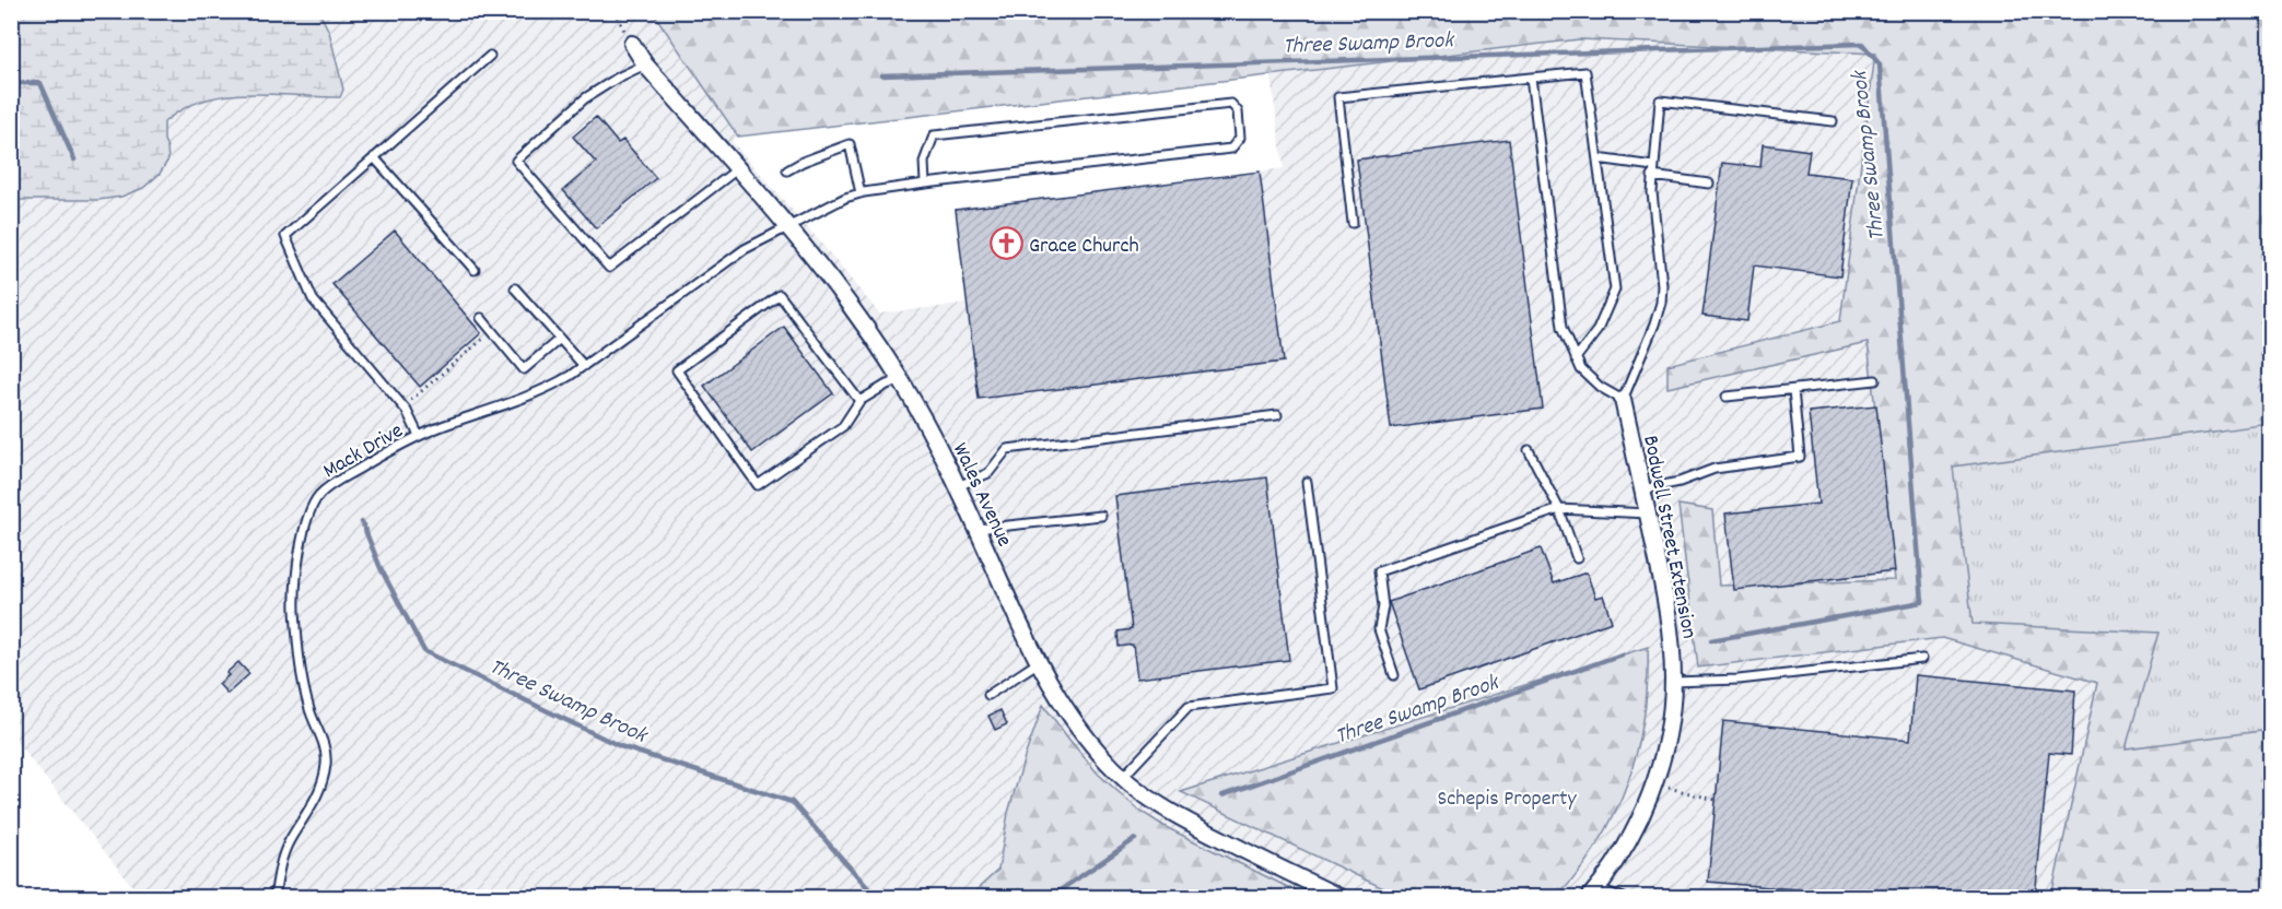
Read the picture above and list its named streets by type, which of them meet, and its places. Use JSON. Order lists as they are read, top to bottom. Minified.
{"streets":{"street":["Wales Avenue","Bodwell Street Extension"],"lane":["Mack Drive"]},"crossings":[["Mack Drive","Wales Avenue"]],"water":["Three Swamp Brook"],"parks":["Schepis Property"],"places":{"church":["Grace Church"]}}
